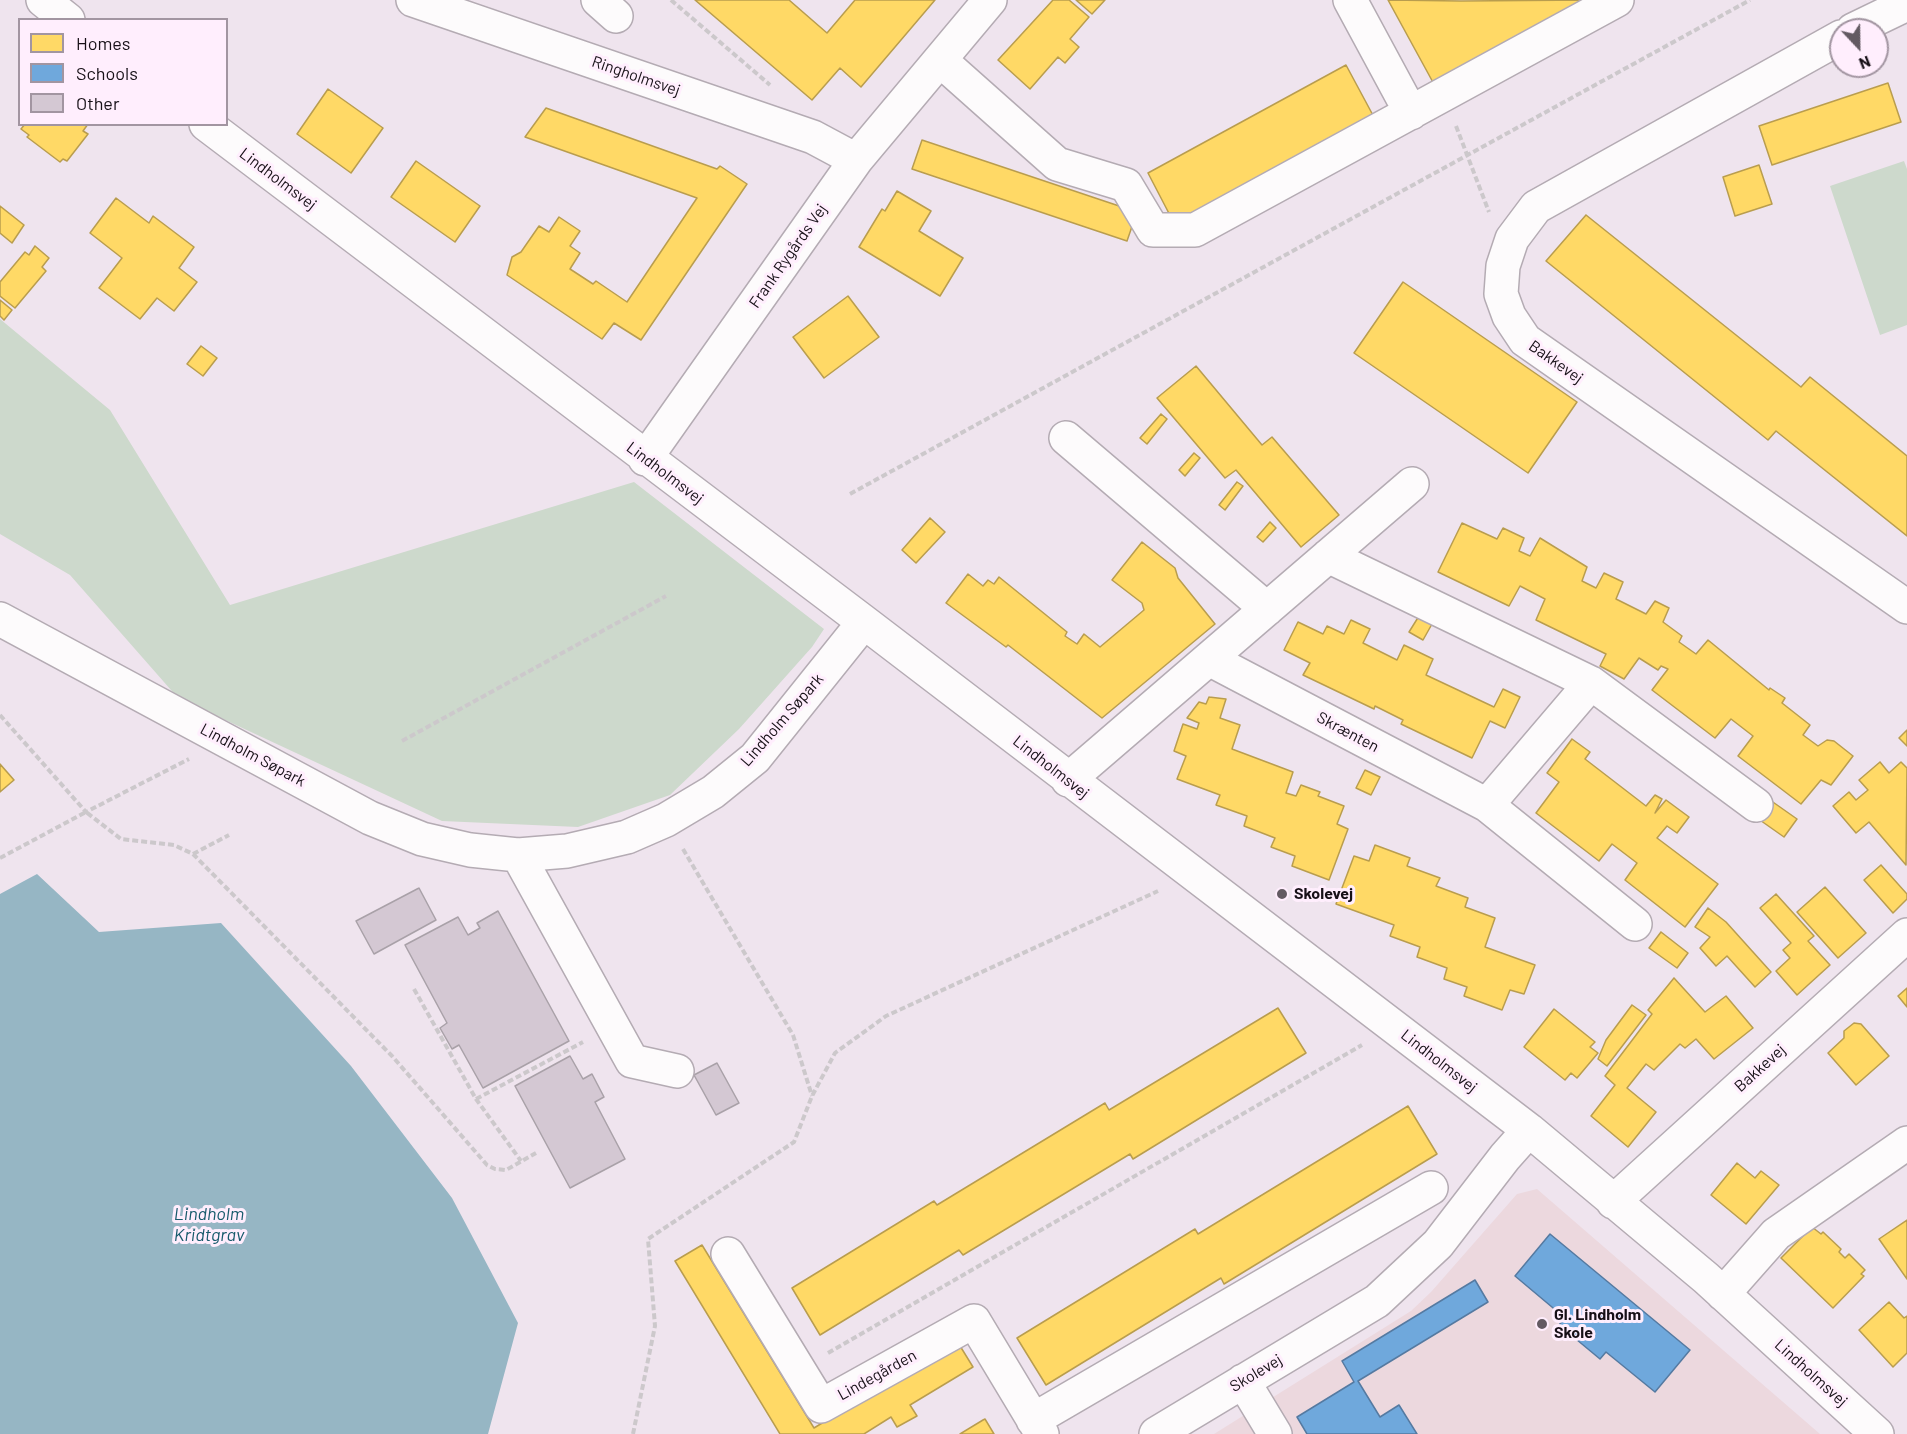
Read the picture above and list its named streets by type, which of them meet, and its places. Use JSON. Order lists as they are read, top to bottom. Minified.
{"streets":{"street":["Ringholmsvej","Lindholmsvej","Frank Rygårds Vej","Bakkevej","Lindholm Søpark","Skrænten","Skolevej","Lindegården"]},"crossings":[["Ringholmsvej","Frank Rygårds Vej"],["Lindholmsvej","Frank Rygårds Vej"],["Lindholmsvej","Bakkevej"],["Lindholmsvej","Lindholm Søpark"],["Lindholmsvej","Skolevej"]],"water":["Lindholm Kridtgrav"],"places":["Skolevej","Gl. Lindholm Skole"],"legend":["Homes","Schools","Other"],"north":"bottom"}
